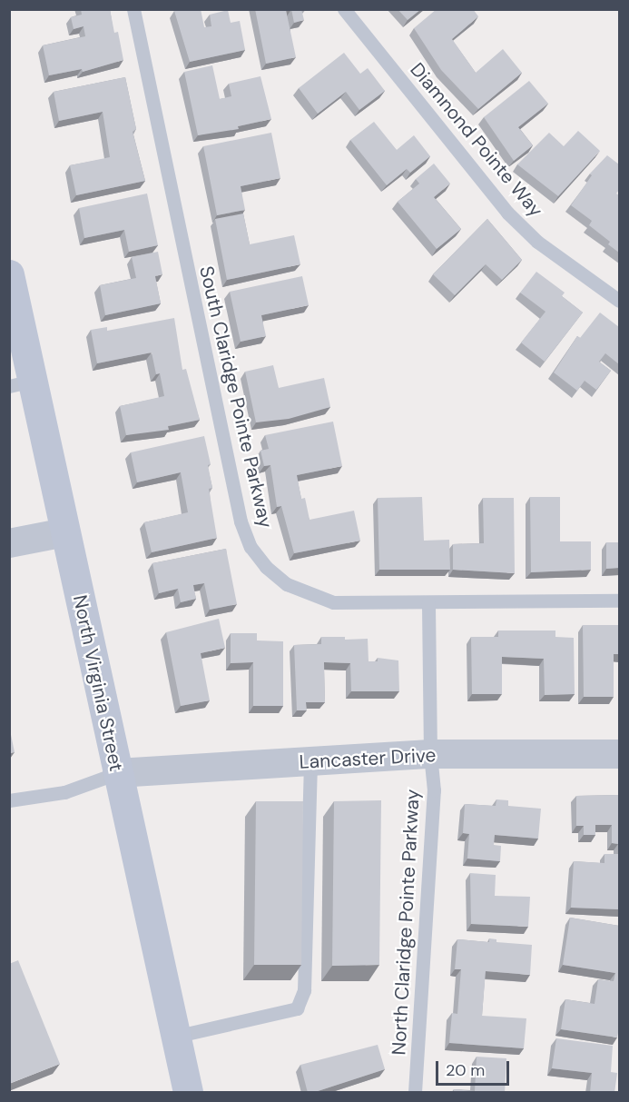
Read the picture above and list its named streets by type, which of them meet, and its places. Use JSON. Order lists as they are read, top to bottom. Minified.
{"streets":{"main road":["North Virginia Street"],"street":["Lancaster Drive"],"lane":["Diamnond Pointe Way","South Claridge Pointe Parkway","North Claridge Pointe Parkway"]},"crossings":[["North Virginia Street","Lancaster Drive"],["Lancaster Drive","North Claridge Pointe Parkway"]],"scale_bar":"20 m"}
